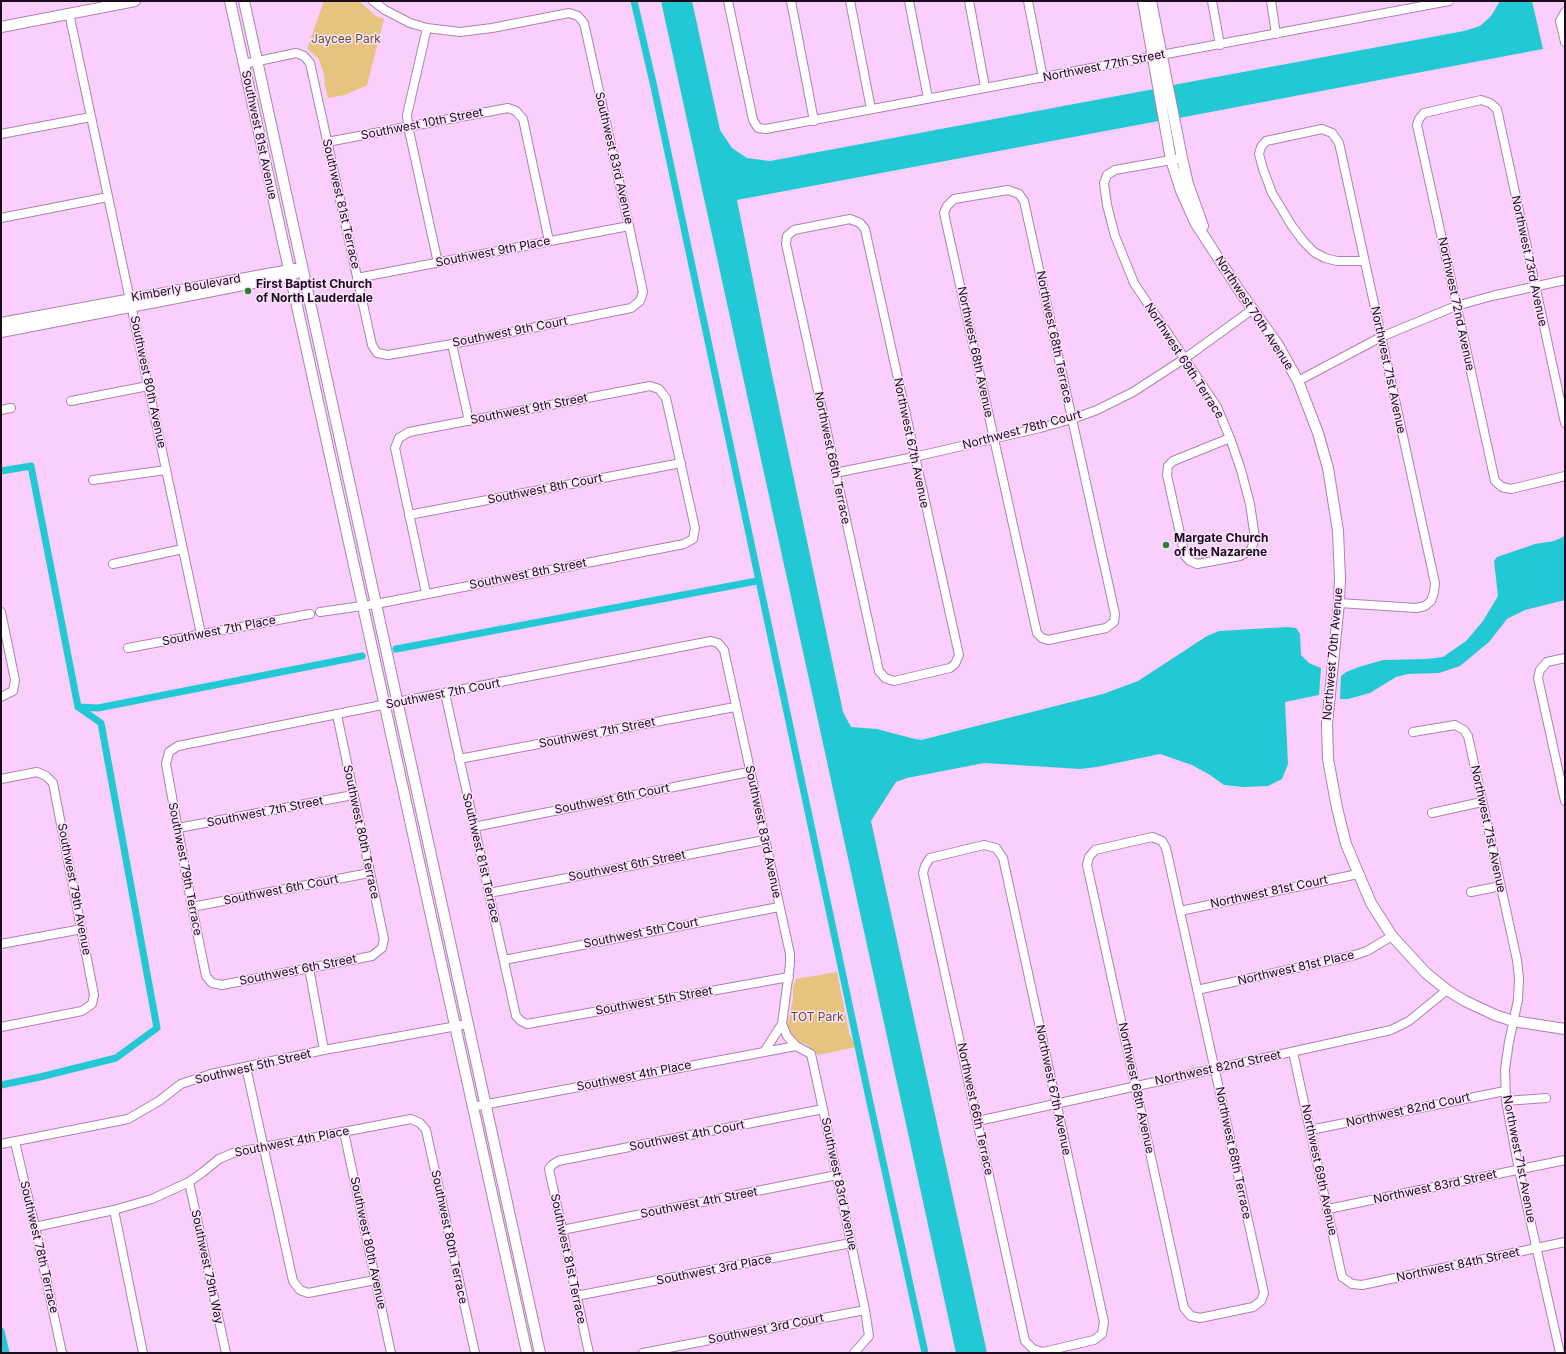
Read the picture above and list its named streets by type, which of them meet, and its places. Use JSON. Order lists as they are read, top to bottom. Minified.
{"streets":{"street":["Northwest 77th Street","Southwest 10th Street","Southwest 81st Avenue","Southwest 83rd Avenue","Southwest 81st Terrace","Southwest 9th Place","Northwest 73rd Avenue","Kimberly Boulevard","Northwest 72nd Avenue","Northwest 70th Avenue","Southwest 9th Court","Northwest 68th Terrace","Northwest 68th Avenue","Northwest 69th Terrace","Northwest 71st Avenue","Southwest 80th Avenue","Southwest 9th Street","Northwest 78th Court","Northwest 67th Avenue","Northwest 66th Terrace","Southwest 8th Court","Southwest 8th Street","Southwest 7th Place","Southwest 7th Court","Southwest 7th Street","Southwest 6th Court","Southwest 80th Terrace","Southwest 6th Street","Southwest 79th Terrace","Southwest 79th Avenue","Northwest 81st Court","Southwest 5th Court","Northwest 81st Place","Southwest 5th Street","Northwest 82nd Street","Southwest 4th Place","Northwest 82nd Court","Southwest 4th Court","Northwest 69th Avenue","Northwest 83rd Street","Southwest 4th Street","Southwest 78th Terrace","Northwest 84th Street","Southwest 79th Way","Southwest 3rd Place","Southwest 3rd Court"]},"crossings":[["Northwest 77th Street","Northwest 70th Avenue"],["Southwest 10th Street","Southwest 81st Terrace"],["Southwest 10th Street","Southwest 9th Place"],["Southwest 81st Avenue","Southwest 81st Terrace"],["Southwest 81st Avenue","Kimberly Boulevard"],["Southwest 81st Avenue","Southwest 8th Street"],["Southwest 81st Avenue","Southwest 7th Court"],["Southwest 81st Avenue","Southwest 5th Street"],["Southwest 81st Avenue","Southwest 4th Place"],["Southwest 83rd Avenue","Southwest 9th Place"],["Southwest 83rd Avenue","Southwest 9th Court"],["Southwest 83rd Avenue","Southwest 7th Court"],["Southwest 83rd Avenue","Southwest 7th Street"],["Southwest 83rd Avenue","Southwest 6th Court"],["Southwest 83rd Avenue","Southwest 6th Street"],["Southwest 83rd Avenue","Southwest 5th Court"],["Southwest 83rd Avenue","Southwest 5th Street"],["Southwest 83rd Avenue","Southwest 4th Place"],["Southwest 83rd Avenue","Southwest 4th Court"],["Southwest 83rd Avenue","Southwest 4th Street"],["Southwest 83rd Avenue","Southwest 3rd Place"],["Southwest 83rd Avenue","Southwest 3rd Court"],["Southwest 81st Terrace","Southwest 9th Place"],["Southwest 81st Terrace","Southwest 9th Court"],["Southwest 81st Terrace","Southwest 7th Court"],["Southwest 81st Terrace","Southwest 7th Street"],["Southwest 81st Terrace","Southwest 6th Court"],["Southwest 81st Terrace","Southwest 6th Street"],["Southwest 81st Terrace","Southwest 5th Court"],["Southwest 81st Terrace","Southwest 5th Street"],["Southwest 81st Terrace","Southwest 4th Court"],["Southwest 81st Terrace","Southwest 4th Street"],["Southwest 81st Terrace","Southwest 3rd Place"],["Northwest 73rd Avenue","Northwest 72nd Avenue"],["Kimberly Boulevard","Southwest 80th Avenue"],["Northwest 70th Avenue","Northwest 69th Terrace"],["Northwest 70th Avenue","Northwest 71st Avenue"],["Northwest 70th Avenue","Northwest 78th Court"],["Northwest 70th Avenue","Northwest 81st Court"],["Northwest 70th Avenue","Northwest 81st Place"],["Northwest 70th Avenue","Northwest 82nd Street"],["Northwest 68th Terrace","Northwest 68th Avenue"],["Northwest 68th Terrace","Northwest 78th Court"],["Northwest 68th Terrace","Northwest 81st Court"],["Northwest 68th Terrace","Northwest 81st Place"],["Northwest 68th Terrace","Northwest 82nd Street"],["Northwest 68th Avenue","Northwest 78th Court"],["Northwest 68th Avenue","Northwest 82nd Street"],["Northwest 69th Terrace","Northwest 78th Court"],["Northwest 71st Avenue","Northwest 82nd Court"],["Northwest 71st Avenue","Northwest 83rd Street"],["Northwest 71st Avenue","Northwest 84th Street"],["Southwest 80th Avenue","Southwest 7th Place"],["Southwest 80th Avenue","Southwest 4th Place"],["Southwest 9th Street","Southwest 8th Court"],["Southwest 9th Street","Southwest 8th Street"],["Northwest 78th Court","Northwest 67th Avenue"],["Northwest 78th Court","Northwest 66th Terrace"],["Northwest 67th Avenue","Northwest 66th Terrace"],["Northwest 67th Avenue","Northwest 82nd Street"],["Northwest 66th Terrace","Northwest 82nd Street"],["Southwest 8th Court","Southwest 8th Street"],["Southwest 7th Court","Southwest 80th Terrace"],["Southwest 7th Court","Southwest 79th Terrace"],["Southwest 7th Street","Southwest 80th Terrace"],["Southwest 7th Street","Southwest 79th Terrace"],["Southwest 6th Court","Southwest 80th Terrace"],["Southwest 6th Court","Southwest 79th Terrace"],["Southwest 80th Terrace","Southwest 6th Street"],["Southwest 80th Terrace","Southwest 4th Place"],["Southwest 6th Street","Southwest 79th Terrace"],["Southwest 5th Street","Southwest 78th Terrace"],["Northwest 82nd Street","Northwest 69th Avenue"],["Southwest 4th Place","Southwest 78th Terrace"],["Southwest 4th Place","Southwest 79th Way"],["Northwest 82nd Court","Northwest 69th Avenue"],["Northwest 69th Avenue","Northwest 83rd Street"],["Northwest 69th Avenue","Northwest 84th Street"]],"parks":["Jaycee Park","TOT Park"],"places":["First Baptist Church of North Lauderdale","Margate Church of the Nazarene"]}
